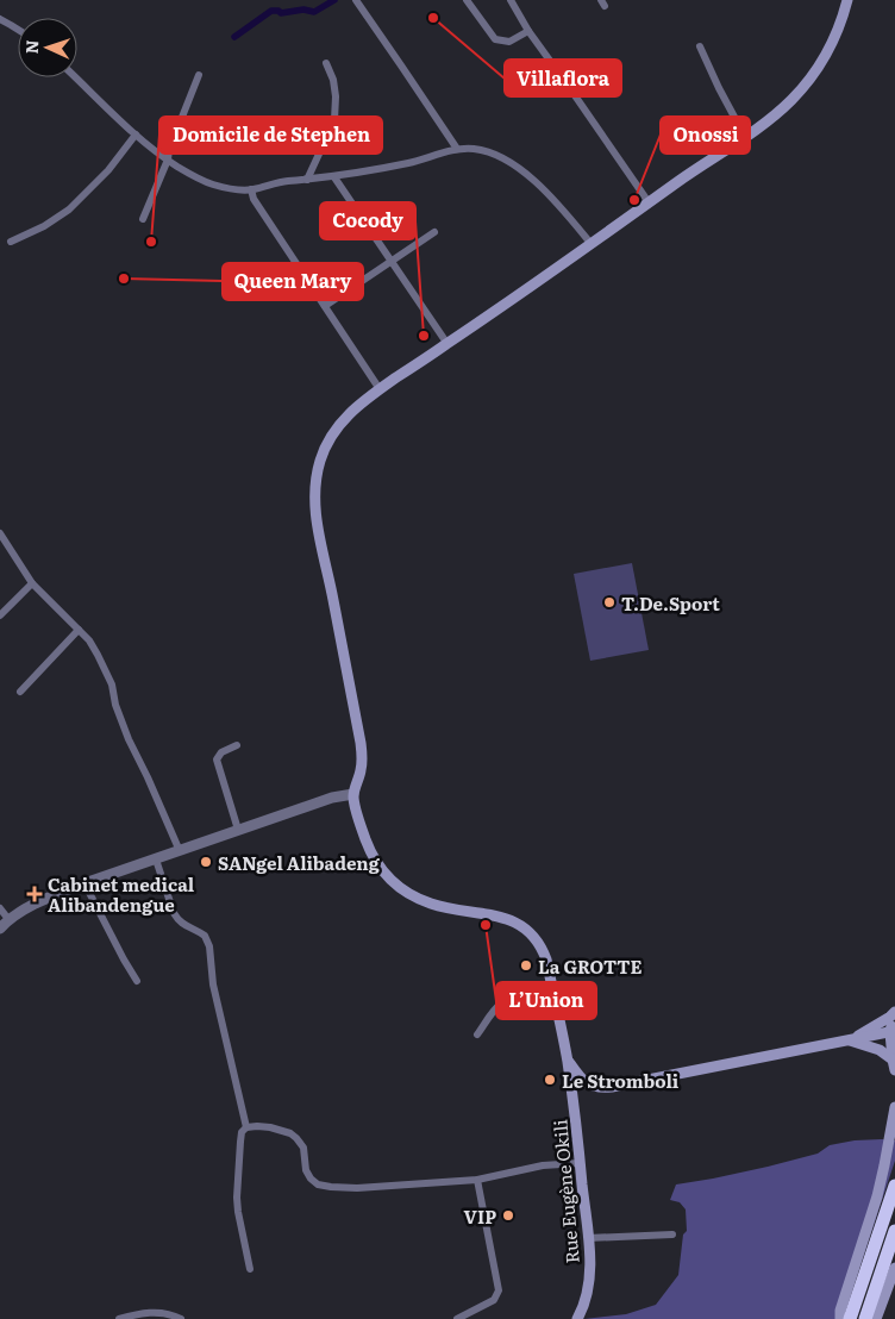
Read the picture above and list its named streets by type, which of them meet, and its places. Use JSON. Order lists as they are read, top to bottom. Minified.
{"streets":{"main road":["Rue Eugène Okili"]},"places":{"other":["Villaflora","Onossi","Domicile de Stephen","Queen Mary","Cocody","T.De.Sport","SANgel Alibadeng","L’Union","La GROTTE","Le Stromboli","VIP"],"health":["Cabinet medical Alibandengue"]},"north":"left"}
